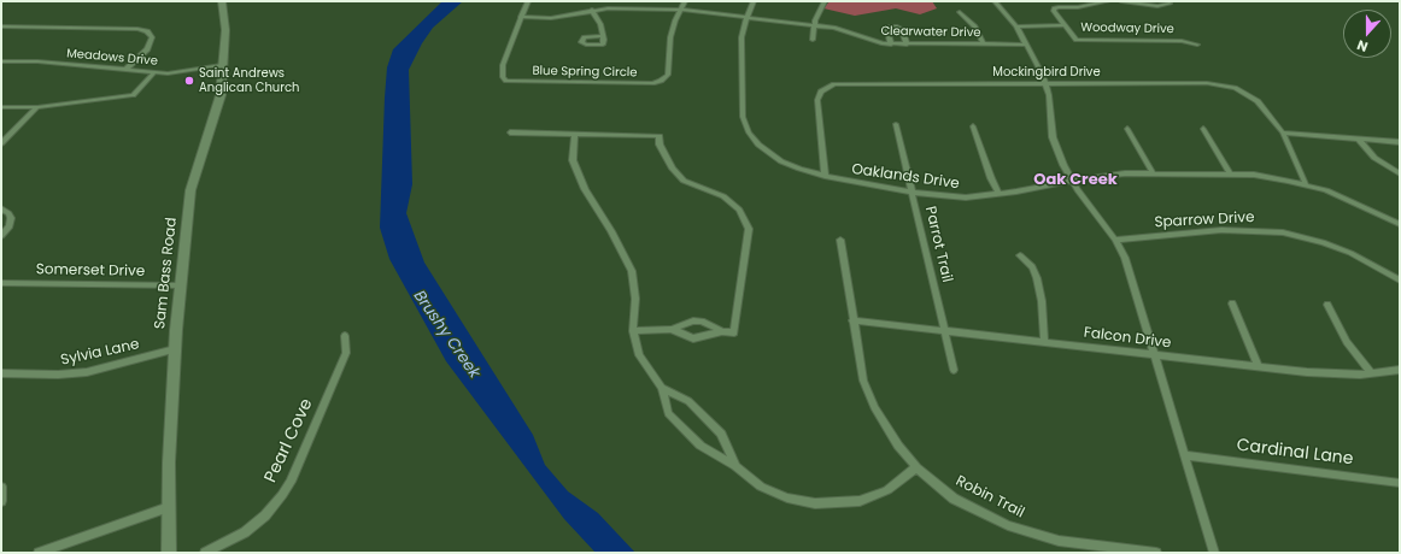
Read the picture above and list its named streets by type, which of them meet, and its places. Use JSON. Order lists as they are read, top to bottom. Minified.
{"streets":{"main road":["Sam Bass Road"],"street":["Woodway Drive","Clearwater Drive","Meadows Drive","Blue Spring Circle","Mockingbird Drive","Oaklands Drive","Sparrow Drive","Parrot Trail","Somerset Drive","Falcon Drive","Sylvia Lane","Pearl Cove","Cardinal Lane","Robin Trail"]},"crossings":[["Clearwater Drive","Blue Spring Circle"],["Clearwater Drive","Oaklands Drive"],["Meadows Drive","Sam Bass Road"],["Mockingbird Drive","Oaklands Drive"],["Oaklands Drive","Parrot Trail"],["Parrot Trail","Falcon Drive"],["Somerset Drive","Sam Bass Road"],["Sam Bass Road","Sylvia Lane"],["Falcon Drive","Robin Trail"]],"districts":["Oak Creek"],"water":["Brushy Creek"],"places":["Saint Andrews Anglican Church"],"north":"bottom"}
